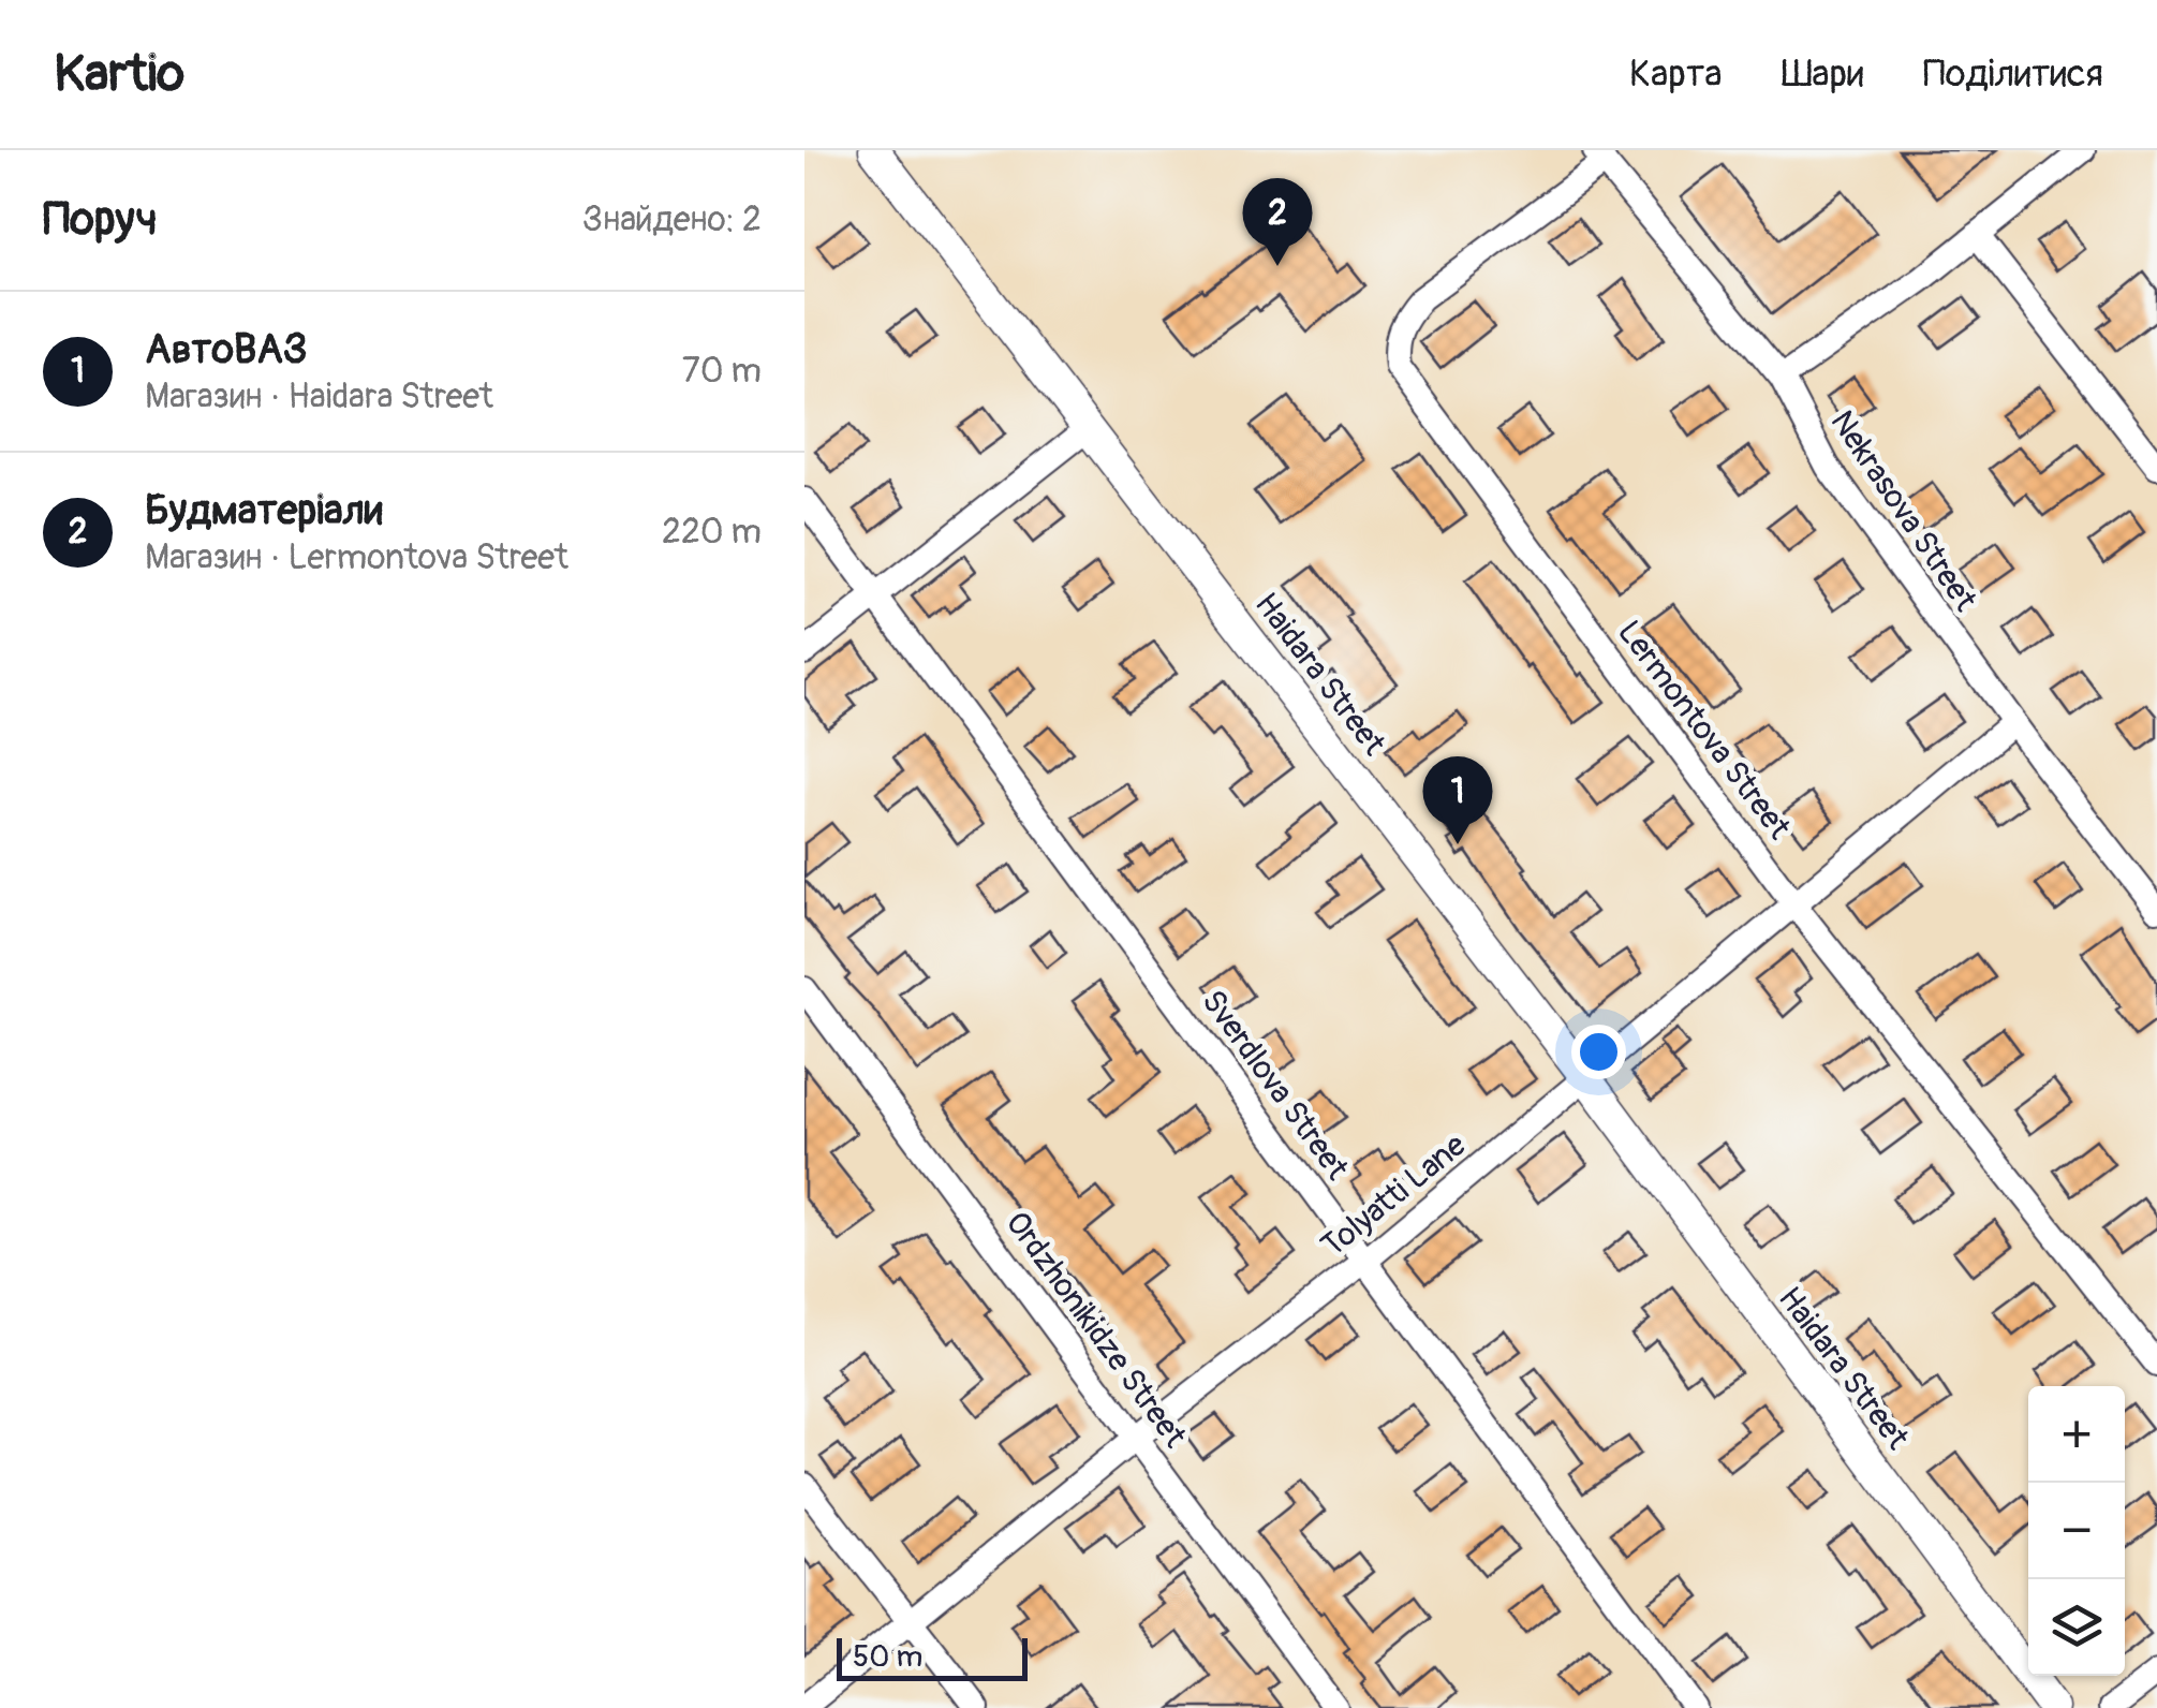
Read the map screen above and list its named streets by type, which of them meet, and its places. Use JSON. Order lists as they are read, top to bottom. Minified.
{"streets":{"street":["Nekrasova Street","Haidara Street","Lermontova Street","Sverdlova Street","Tolyatti Lane","Ordzhonikidze Street"]},"crossings":[["Nekrasova Street","Lermontova Street"],["Nekrasova Street","Tolyatti Lane"],["Haidara Street","Tolyatti Lane"],["Lermontova Street","Tolyatti Lane"],["Sverdlova Street","Tolyatti Lane"],["Tolyatti Lane","Ordzhonikidze Street"]],"scale_bar":"50 m","page":{"header":"Kartio","nav":["Карта","Шари","Поділитися"],"heading":["Поруч","Знайдено: 2"],"pins":["2","1"],"list":[{"mark":"1","name":"АвтоВАЗ","note":"Магазин · Haidara Street","value":"70 m"},{"mark":"2","name":"Будматеріали","note":"Магазин · Lermontova Street","value":"220 m"}],"map_buttons":["+","−"],"scale":"50 m"}}
